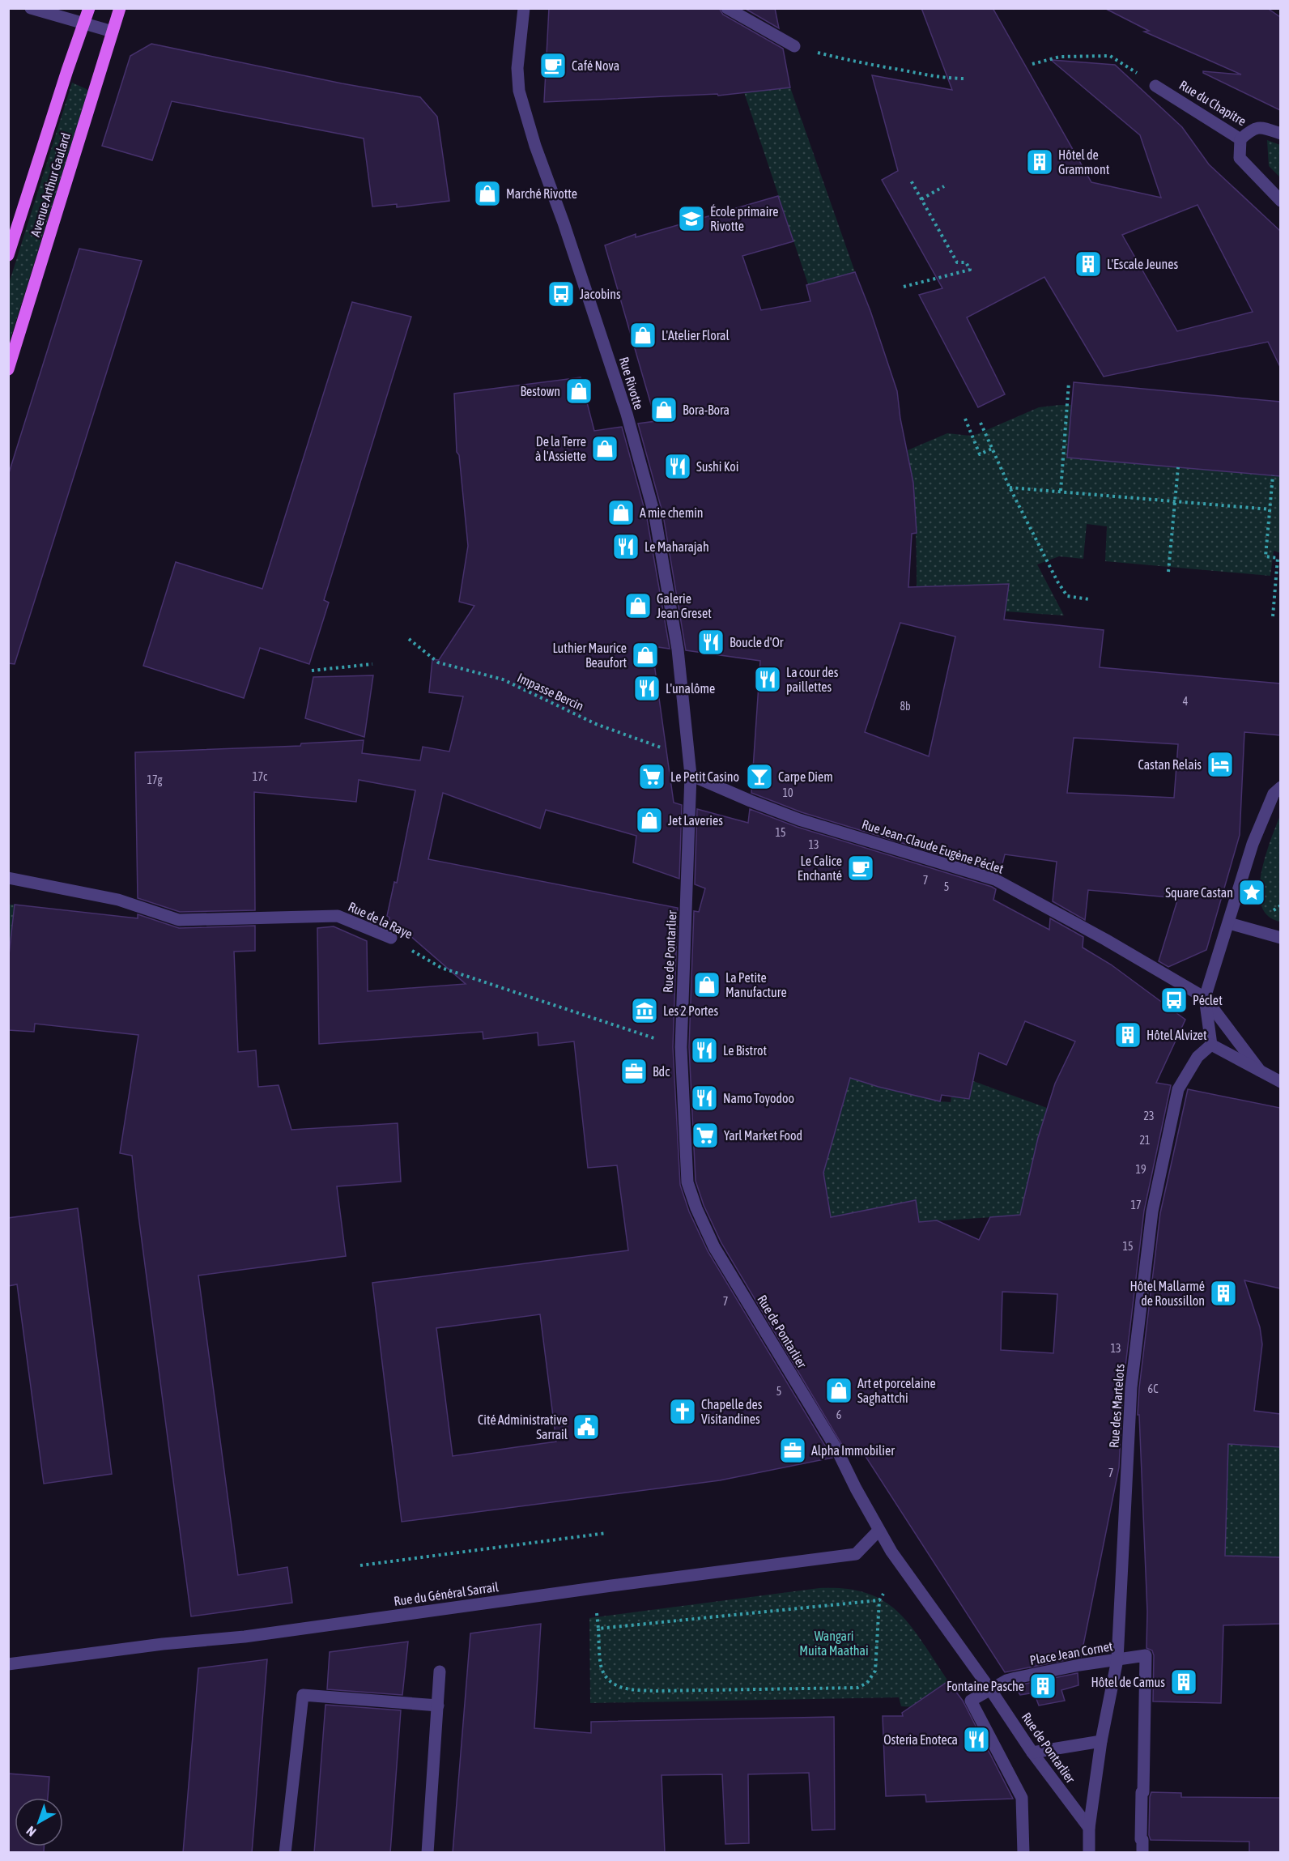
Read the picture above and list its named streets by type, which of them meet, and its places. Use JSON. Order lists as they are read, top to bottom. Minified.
{"streets":{"main road":["Avenue Arthur Gaulard"],"street":["Rue du Chapitre","Rue Rivotte","Rue Jean-Claude Eugène Péclet","Rue de la Raye","Rue de Pontarlier","Rue des Martelots","Rue du Général Sarrail","Place Jean Cornet"],"path":["Impasse Bercin"]},"crossings":[["Rue Rivotte","Impasse Bercin"],["Rue Rivotte","Rue Jean-Claude Eugène Péclet"],["Rue Rivotte","Rue de Pontarlier"],["Rue Jean-Claude Eugène Péclet","Rue de Pontarlier"],["Rue de Pontarlier","Rue des Martelots"],["Rue de Pontarlier","Rue du Général Sarrail"],["Rue de Pontarlier","Place Jean Cornet"],["Rue des Martelots","Place Jean Cornet"]],"parks":["Wangari Muita Maathai"],"places":{"cafe":["Café Nova","Le Calice Enchanté"],"building":["Hôtel de Grammont","L'Escale Jeunes","Hôtel Alvizet","Hôtel Mallarmé de Roussillon","Hôtel de Camus","Fontaine Pasche"],"shop":["Marché Rivotte","L'Atelier Floral","Bestown","Bora-Bora","De la Terre à l'Assiette","A mie chemin","Galerie Jean Greset","Luthier Maurice Beaufort","Jet Laveries","La Petite Manufacture","Art et porcelaine Saghattchi"],"school or university":["École primaire Rivotte"],"bus stop":["Jacobins","Péclet"],"restaurant":["Sushi Koi","Le Maharajah","Boucle d'Or","La cour des paillettes","L'unalôme","Le Bistrot","Namo Toyodoo","Osteria Enoteca"],"hotel":["Castan Relais"],"supermarket":["Le Petit Casino","Yarl Market Food"],"bar":["Carpe Diem"],"place":["Square Castan"],"museum":["Les 2 Portes"],"office":["Bdc","Alpha Immobilier"],"church":["Chapelle des Visitandines"],"public building":["Cité Administrative Sarrail"]},"house_numbers":["4","8b","17c","17g","10","15","13","7","5","23","21","19","17","15","7","13","6C","5","6","7"],"north":"bottom left"}
